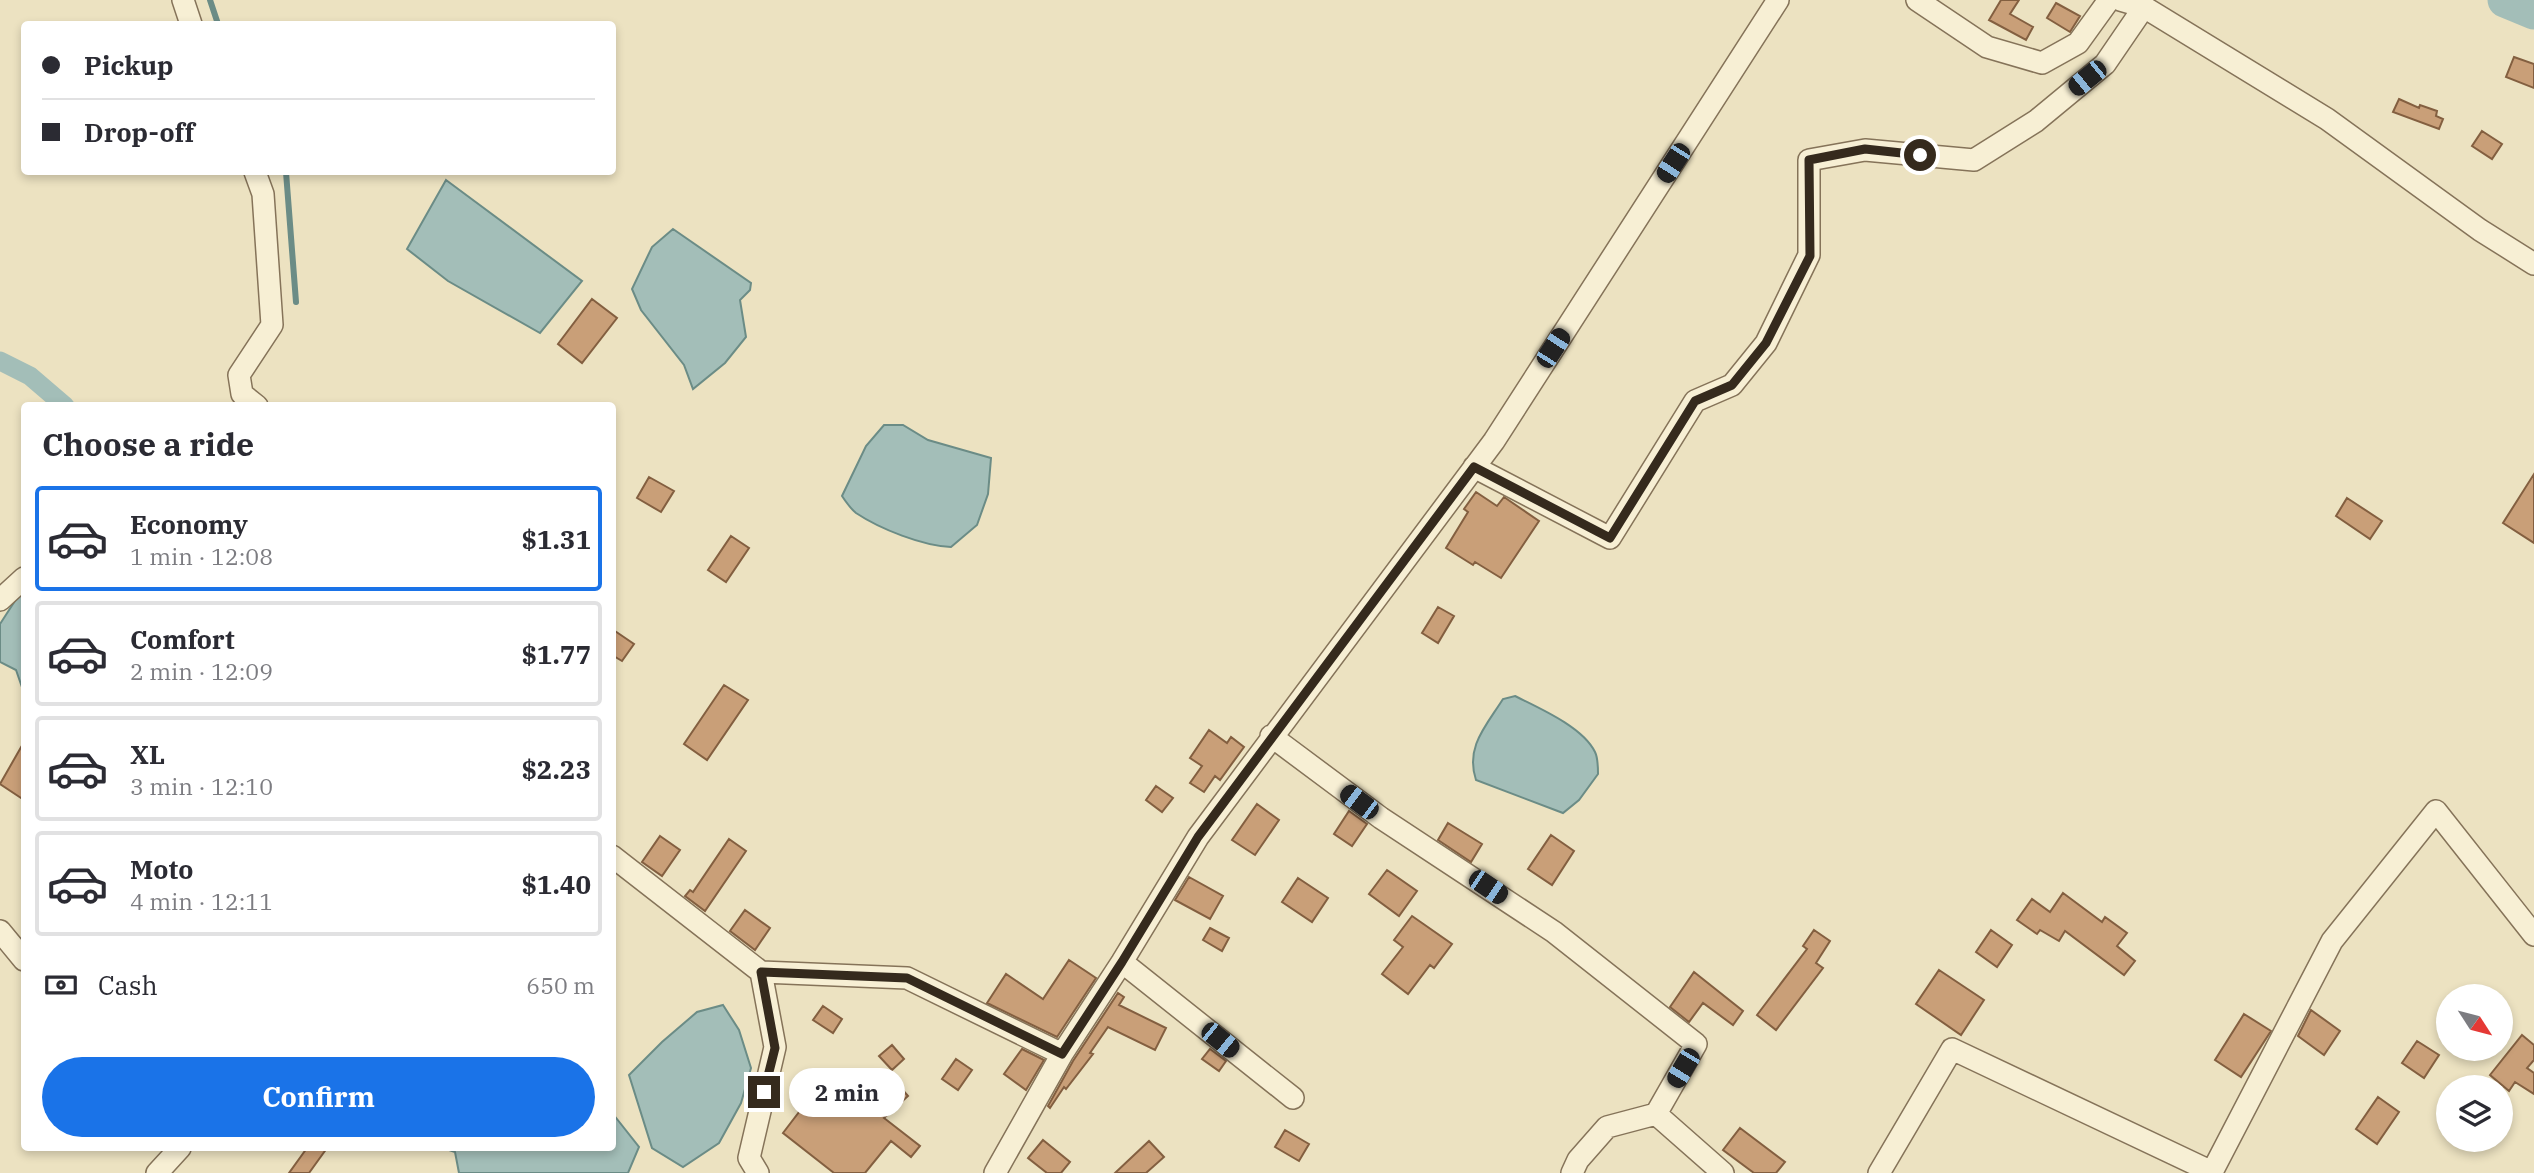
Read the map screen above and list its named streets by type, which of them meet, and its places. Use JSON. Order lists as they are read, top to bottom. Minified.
{"north":"bottom right","page":{"banner":["Pickup","Drop-off"],"heading":"Choose a ride","list":[{"name":"Economy","note":"1 min · 12:08","value":"$1.31"},{"name":"Comfort","note":"2 min · 12:09","value":"$1.77"},{"name":"XL","note":"3 min · 12:10","value":"$2.23"},{"name":"Moto","note":"4 min · 12:11","value":"$1.40"}],"pay":["Cash","650 m"],"buttons":"Confirm","bubble":"2 min"}}
